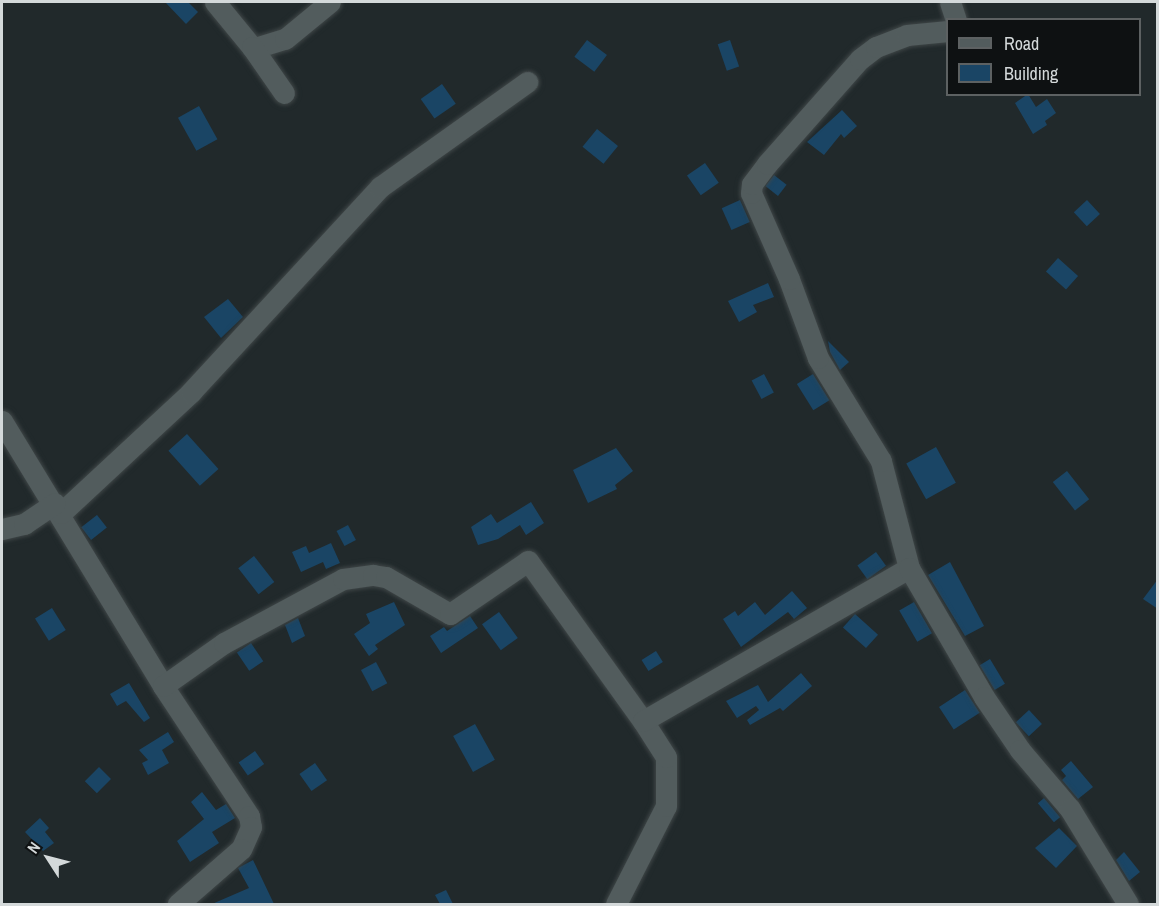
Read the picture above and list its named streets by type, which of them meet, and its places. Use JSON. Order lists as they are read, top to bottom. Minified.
{"legend":["Road","Building"],"north":"top left"}
